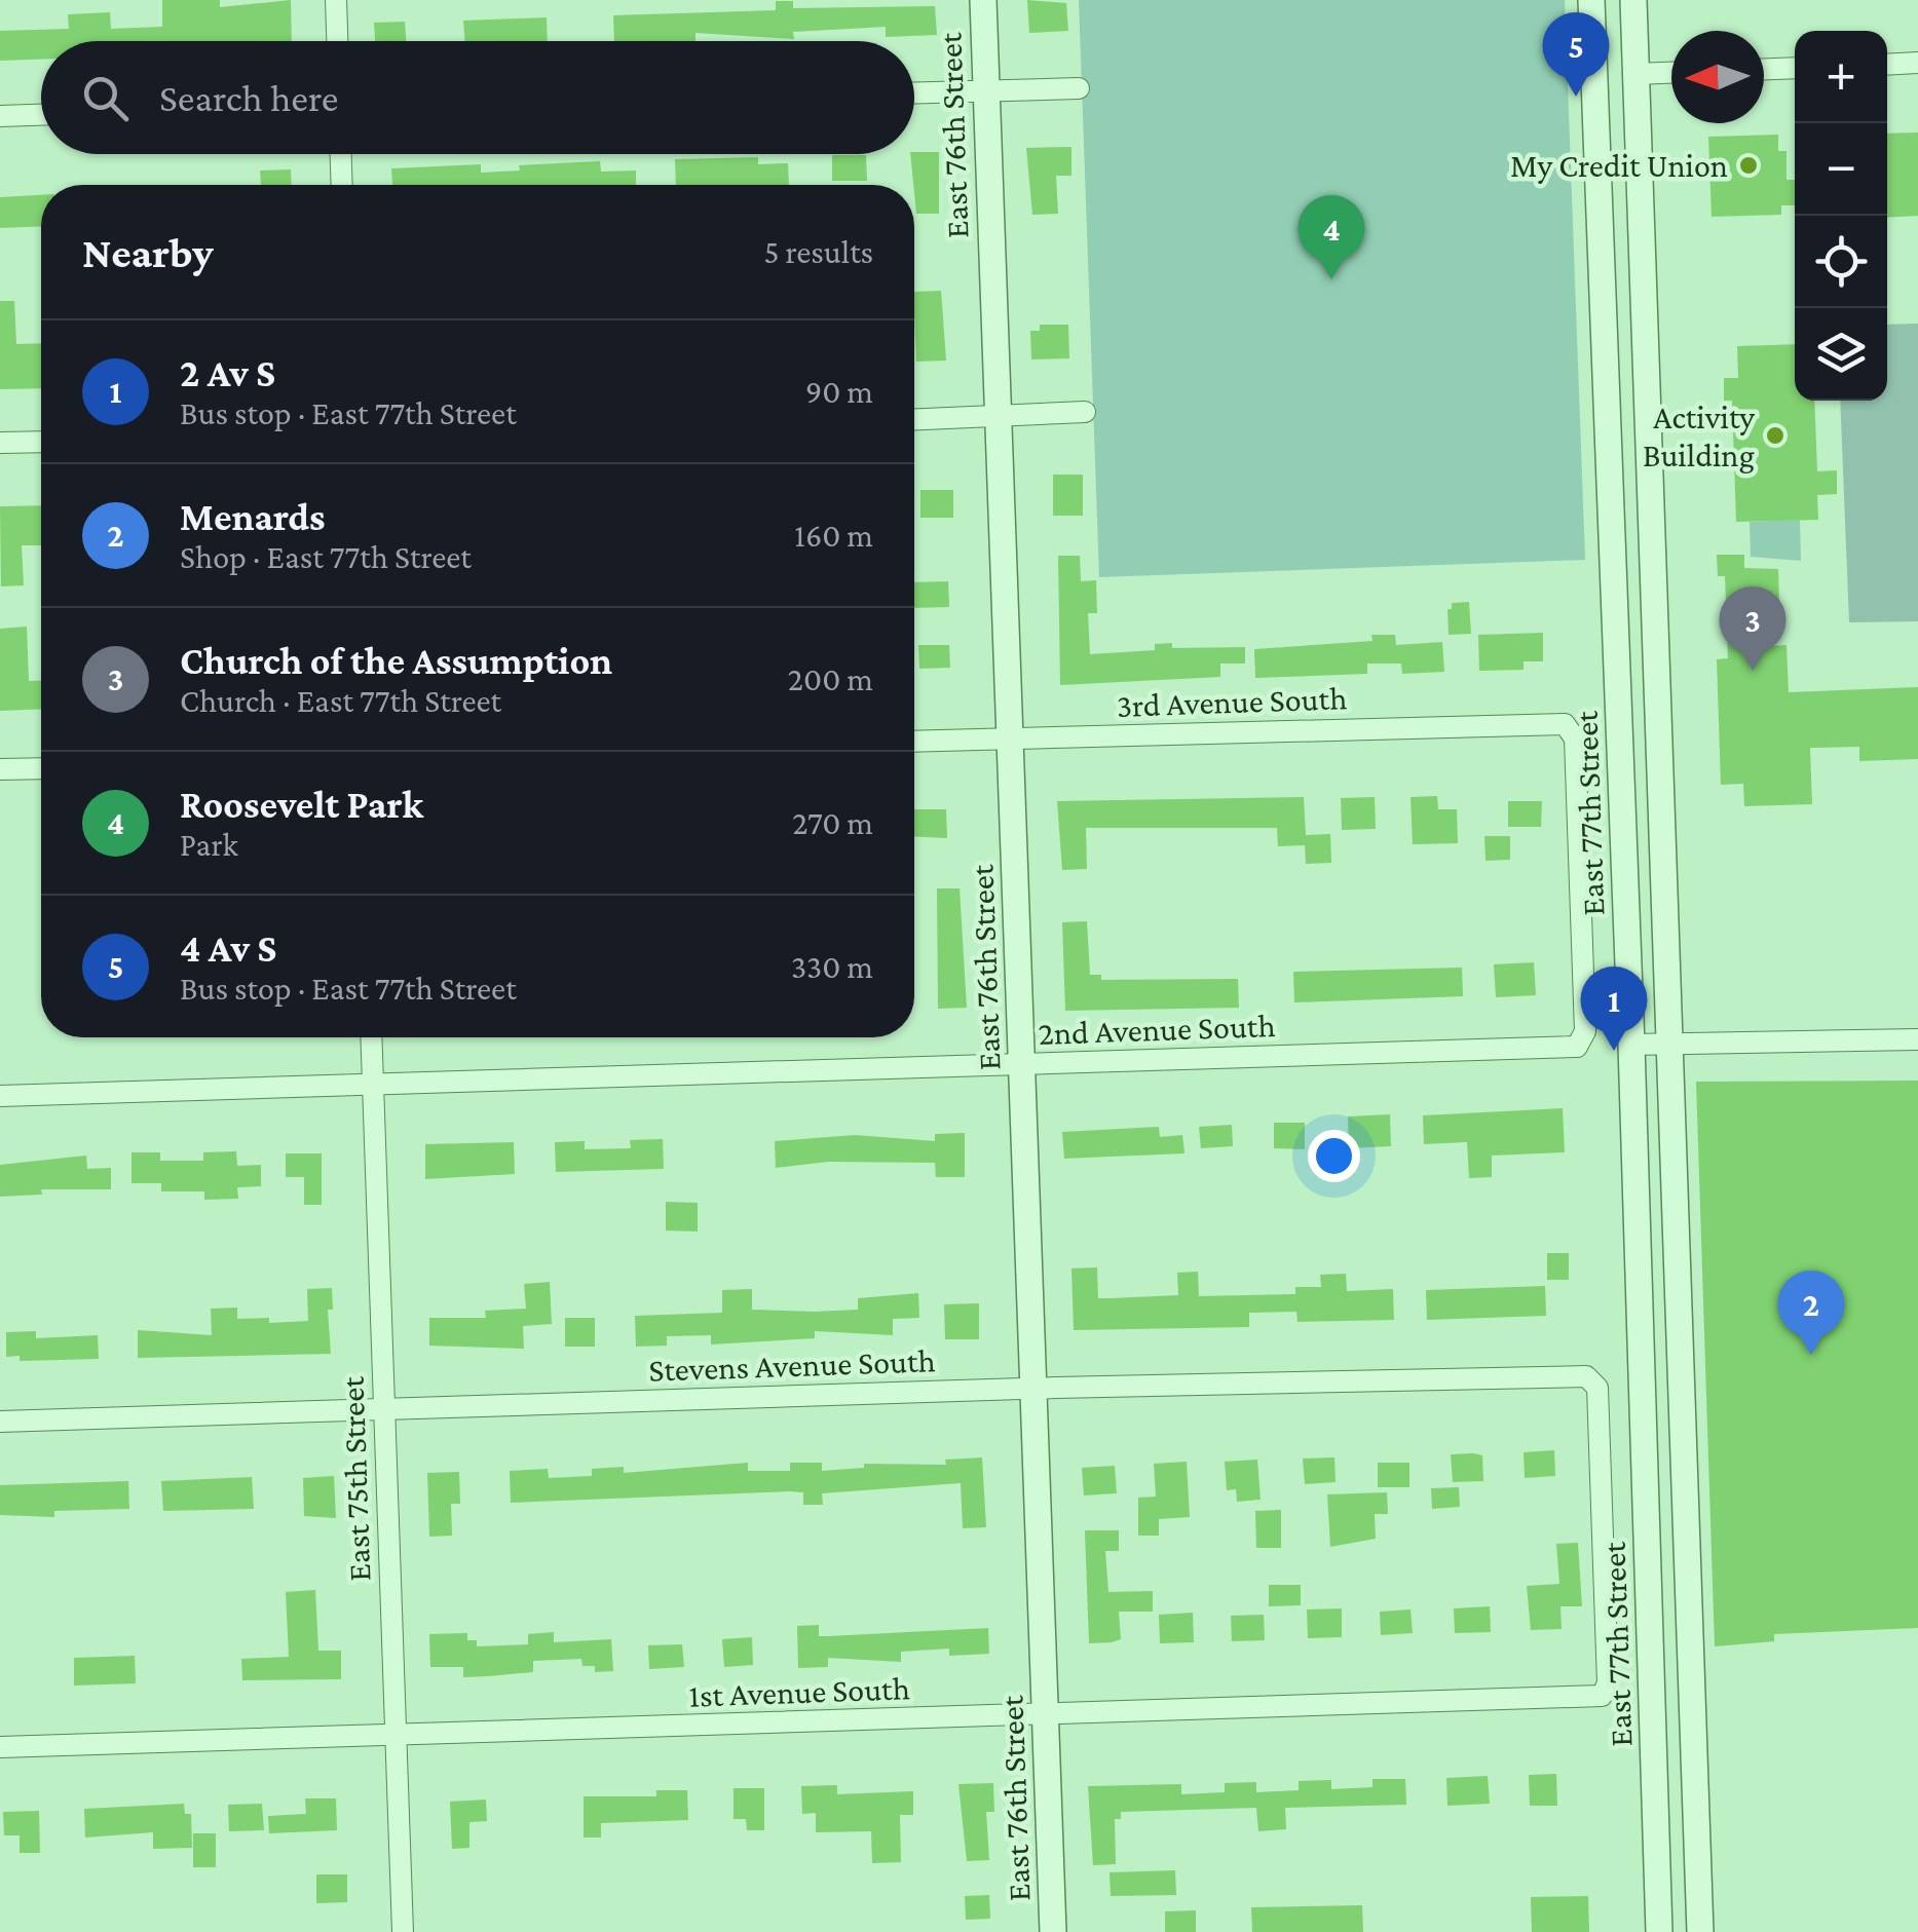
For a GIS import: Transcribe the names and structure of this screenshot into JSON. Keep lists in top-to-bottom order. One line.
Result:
{"streets":{"street":["East 76th Street","3rd Avenue South","East 77th Street","2nd Avenue South","Stevens Avenue South","East 75th Street","1st Avenue South"]},"crossings":[["East 76th Street","3rd Avenue South"],["East 76th Street","2nd Avenue South"],["East 76th Street","Stevens Avenue South"],["East 76th Street","1st Avenue South"],["3rd Avenue South","2nd Avenue South"],["2nd Avenue South","East 75th Street"],["Stevens Avenue South","East 75th Street"],["Stevens Avenue South","1st Avenue South"],["East 75th Street","1st Avenue South"]],"places":["My Credit Union","Activity Building"],"north":"left","page":{"pins":["5","4","3","1","2"],"map_buttons":["+","−"],"search":"Search here","heading":["Nearby","5 results"],"list":[{"mark":"1","name":"2 Av S","note":"Bus stop · East 77th Street","value":"90 m"},{"mark":"2","name":"Menards","note":"Shop · East 77th Street","value":"160 m"},{"mark":"3","name":"Church of the Assumption","note":"Church · East 77th Street","value":"200 m"},{"mark":"4","name":"Roosevelt Park","note":"Park","value":"270 m"},{"mark":"5","name":"4 Av S","note":"Bus stop · East 77th Street","value":"330 m"}]}}
